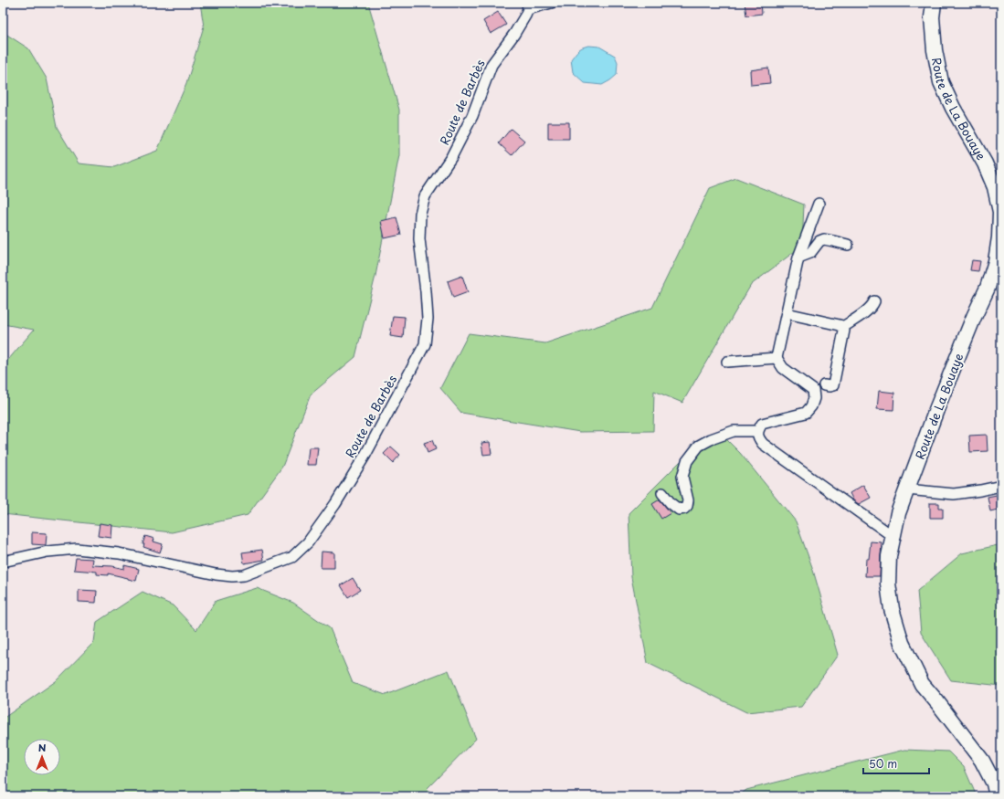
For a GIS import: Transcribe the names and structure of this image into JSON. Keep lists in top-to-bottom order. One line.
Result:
{"streets":{"main road":["Route de La Bouaye"],"street":["Route de Barbès"]},"scale_bar":"50 m","north":"top"}
